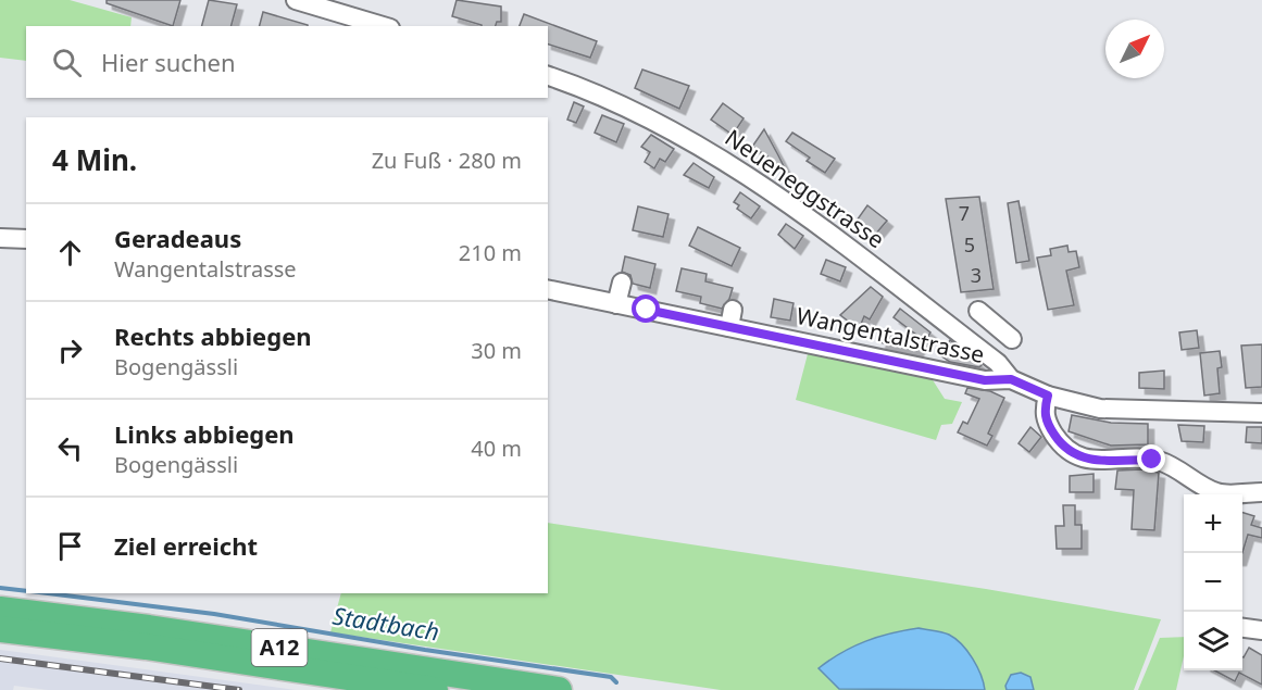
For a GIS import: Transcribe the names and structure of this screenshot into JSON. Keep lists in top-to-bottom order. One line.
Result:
{"streets":{"highway":["A12"],"street":["Neueneggstrasse","Wangentalstrasse"]},"crossings":[["Neueneggstrasse","Wangentalstrasse"]],"water":["Stadtbach"],"house_numbers":["7","5","3"],"north":"top right","page":{"search":"Hier suchen","heading":["4 Min.","Zu Fuß · 280 m"],"list":[["Geradeaus","Wangentalstrasse","210 m"],["Rechts abbiegen","Bogengässli","30 m"],["Links abbiegen","Bogengässli","40 m"],"Ziel erreicht"],"map_buttons":["+","−"]}}
